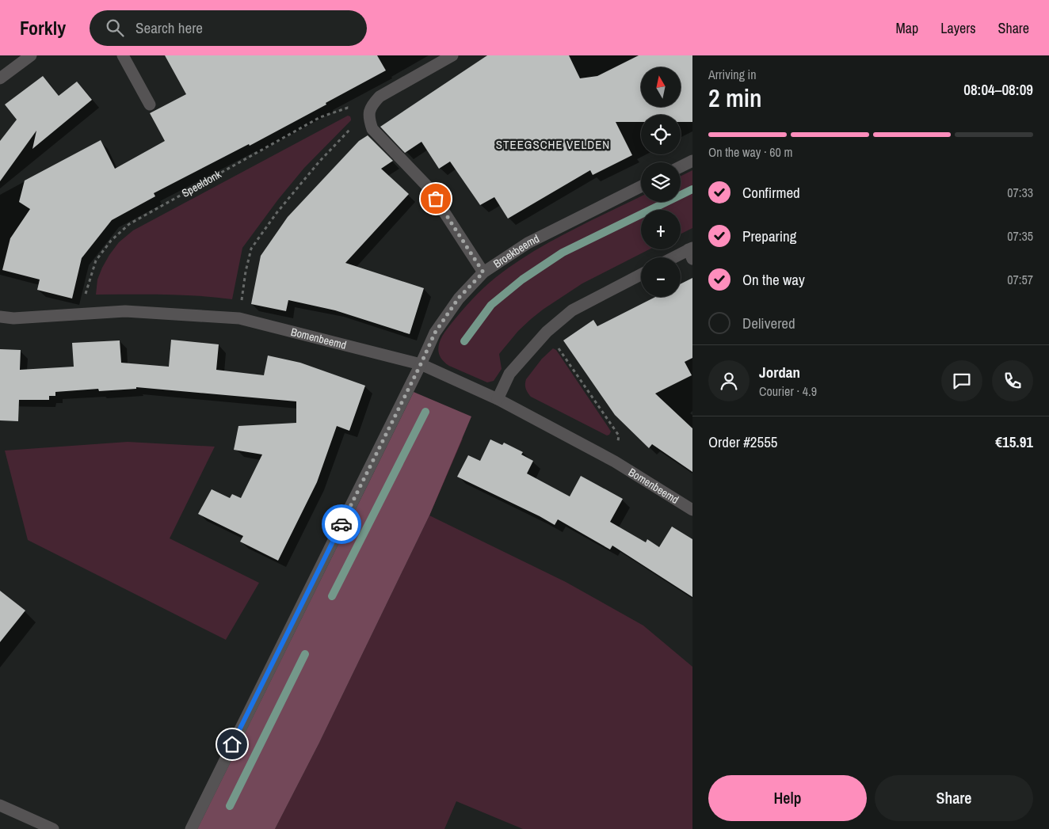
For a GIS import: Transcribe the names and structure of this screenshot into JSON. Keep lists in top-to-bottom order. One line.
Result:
{"streets":{"street":["Broekbeemd","Bomenbeemd"],"path":["Speeldonk"]},"crossings":[["Speeldonk","Bomenbeemd"],["Broekbeemd","Bomenbeemd"]],"districts":["STEEGSCHE VELDEN"],"north":"top","page":{"header":"Forkly","search":"Search here","nav":["Map","Layers","Share"],"heading":["2 min","Arriving in","08:04–08:09"],"panel":["Jordan","Courier · 4.9","Order #2555","€15.91"],"map_buttons":["+","−"],"bar":"On the way · 60 m","list":[["Confirmed","07:33"],["Preparing","07:35"],["On the way","07:57"],"Delivered"],"buttons":["Help","Share"]}}
